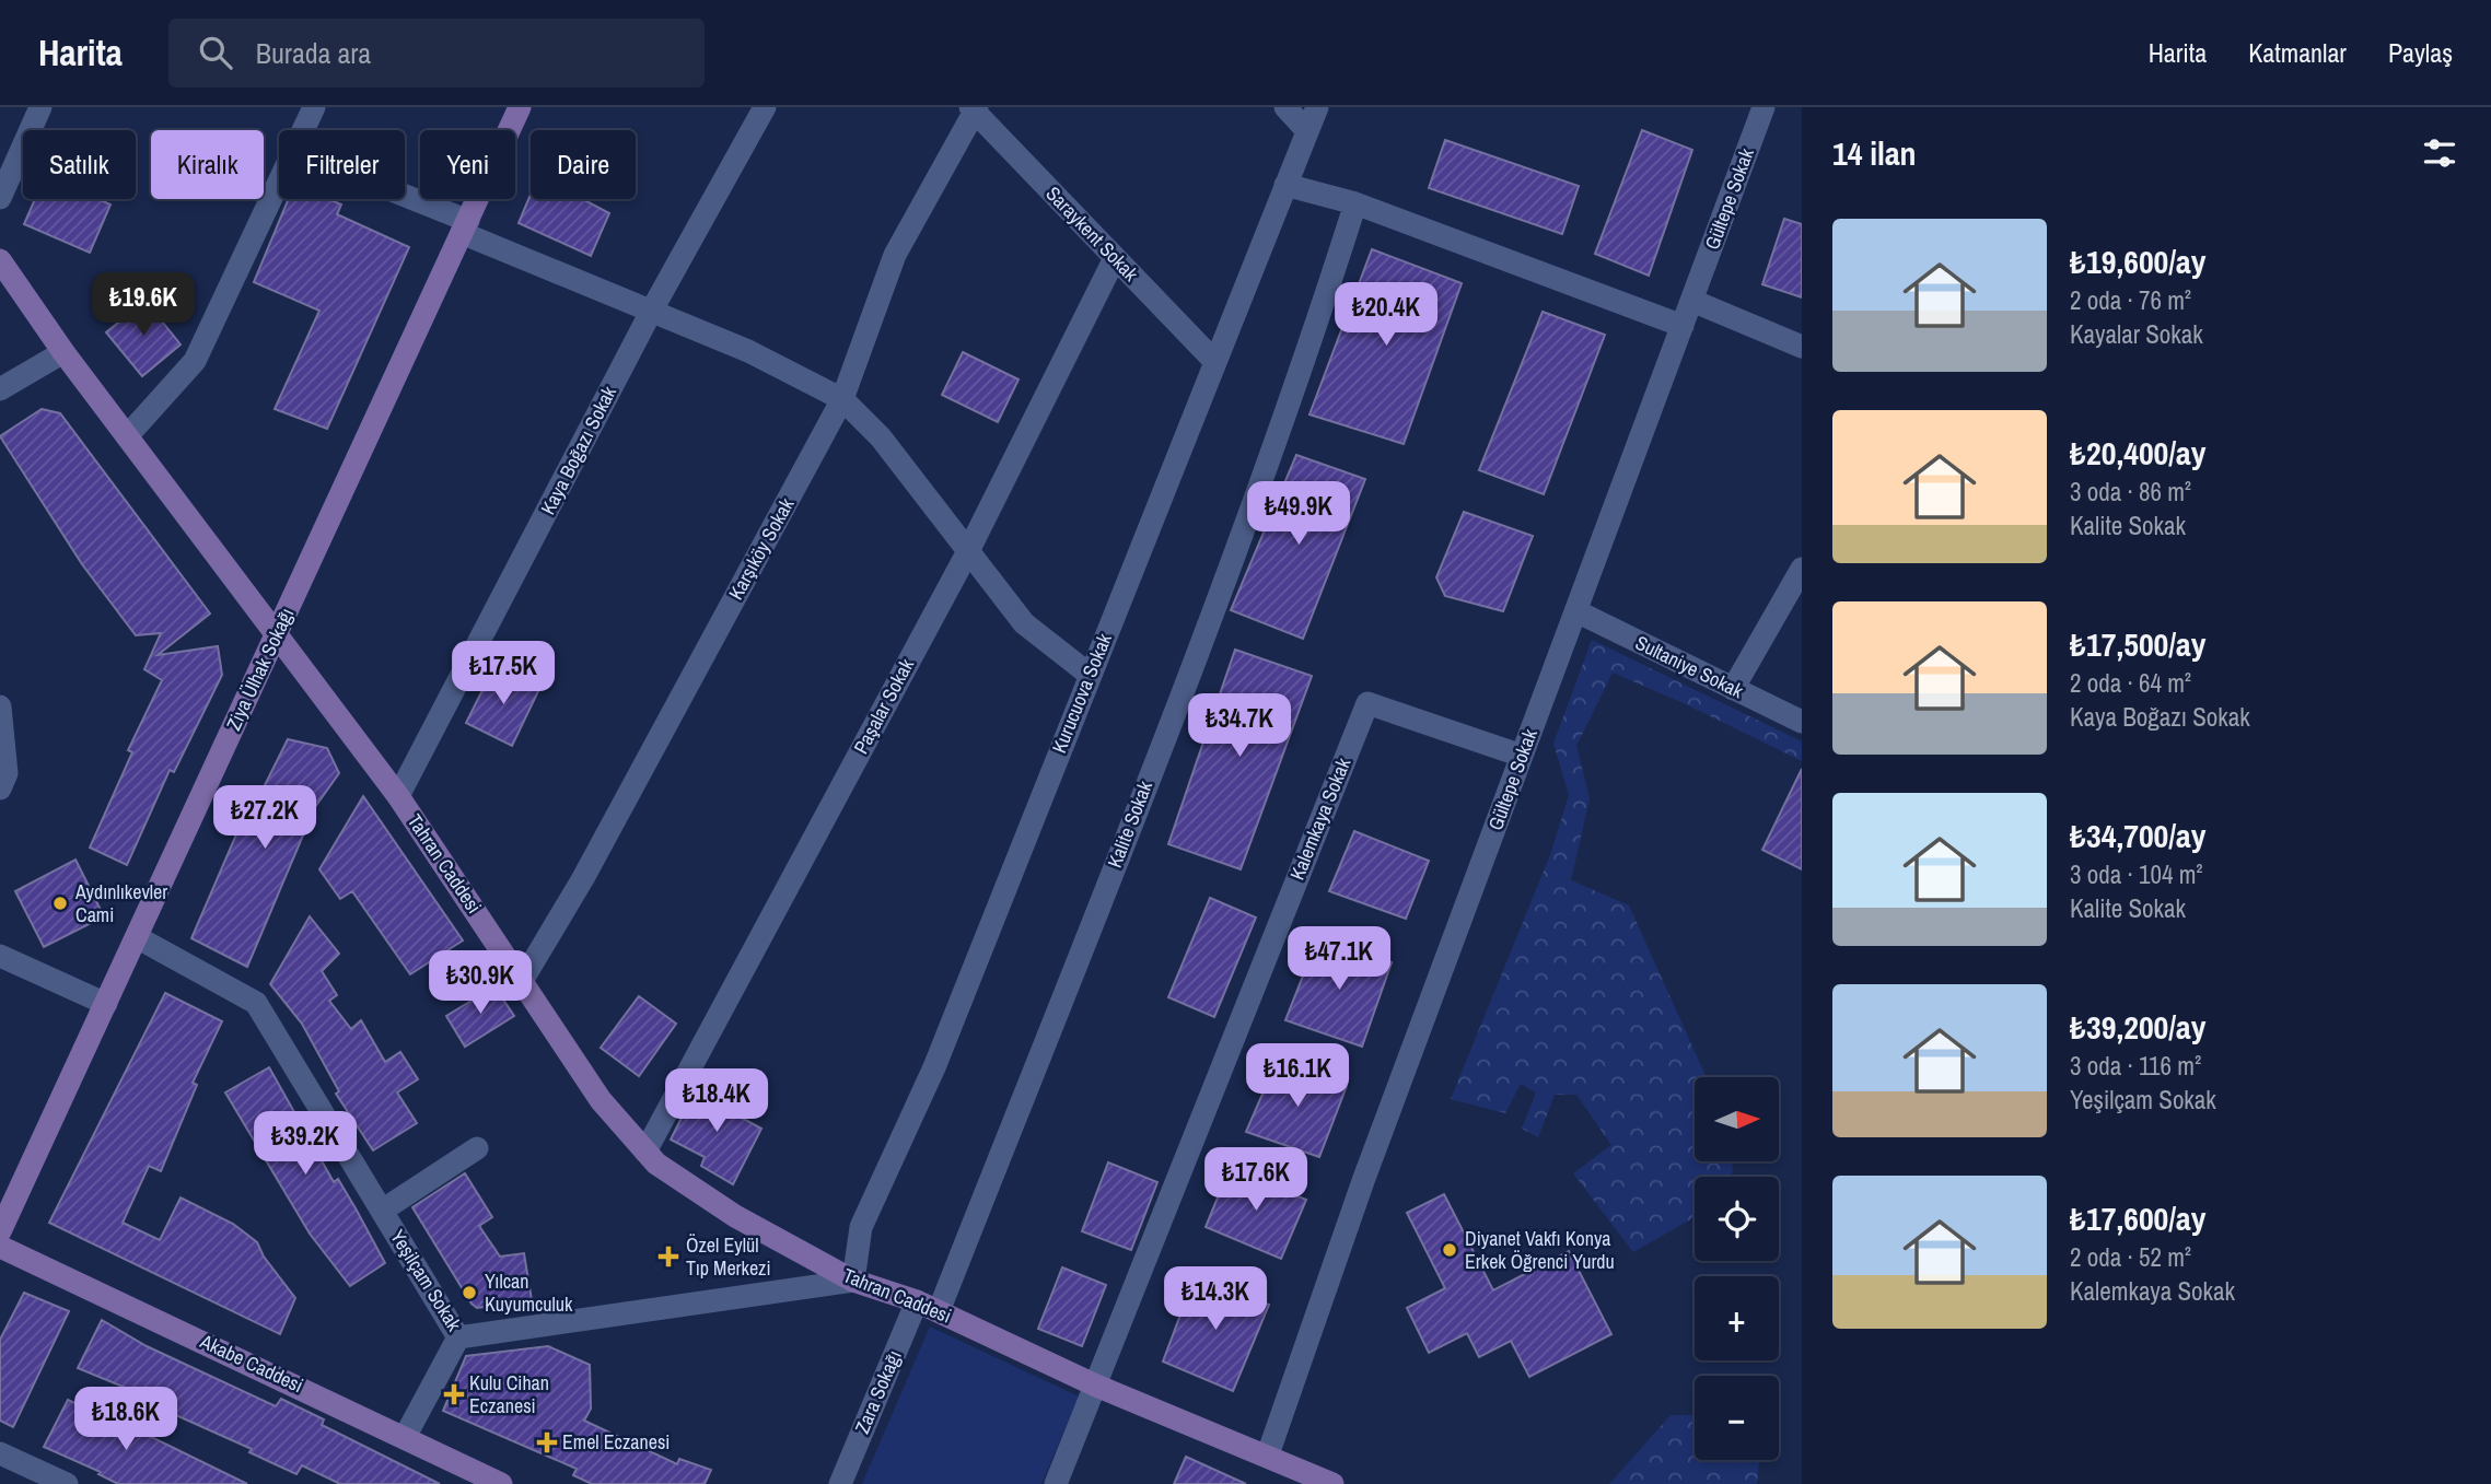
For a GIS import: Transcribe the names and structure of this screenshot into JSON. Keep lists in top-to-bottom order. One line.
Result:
{"streets":{"street":["Gültepe Sokak","Saraykent Sokak","Kaya Boğazı Sokak","Karşıköy Sokak","Sultaniye Sokak","Ziya Ülhak Sokağı","Kurucuova Sokak","Paşalar Sokak","Kalemkaya Sokak","Kalite Sokak","Tahran Caddesi","Yeşilçam Sokak","Akabe Caddesi","Zara Sokağı"]},"crossings":[["Gültepe Sokak","Sultaniye Sokak"],["Gültepe Sokak","Kalemkaya Sokak"],["Gültepe Sokak","Tahran Caddesi"],["Saraykent Sokak","Karşıköy Sokak"],["Saraykent Sokak","Kurucuova Sokak"],["Saraykent Sokak","Paşalar Sokak"],["Kaya Boğazı Sokak","Tahran Caddesi"],["Karşıköy Sokak","Tahran Caddesi"],["Ziya Ülhak Sokağı","Tahran Caddesi"],["Ziya Ülhak Sokağı","Yeşilçam Sokak"],["Kurucuova Sokak","Tahran Caddesi"],["Kurucuova Sokak","Yeşilçam Sokak"],["Paşalar Sokak","Tahran Caddesi"],["Kalemkaya Sokak","Tahran Caddesi"],["Kalite Sokak","Tahran Caddesi"],["Tahran Caddesi","Yeşilçam Sokak"],["Tahran Caddesi","Zara Sokağı"]],"places":{"other":["Aydınlıkevler Cami","Diyanet Vakfı Konya Erkek Öğrenci Yurdu","Yılcan Kuyumculuk"],"health":["Özel Eylül Tıp Merkezi","Kulu Cihan Eczanesi","Emel Eczanesi"]},"north":"right","page":{"header":"Harita","search":"Burada ara","nav":["Harita","Katmanlar","Paylaş"],"heading":"14 ilan","chip":["Satılık","Kiralık","Filtreler","Yeni","Daire"],"list":[{"name":"₺19,600/ay","note":"2 oda · 76 m² · Kayalar Sokak"},{"name":"₺20,400/ay","note":"3 oda · 86 m² · Kalite Sokak"},{"name":"₺17,500/ay","note":"2 oda · 64 m² · Kaya Boğazı Sokak"},{"name":"₺34,700/ay","note":"3 oda · 104 m² · Kalite Sokak"},{"name":"₺39,200/ay","note":"3 oda · 116 m² · Yeşilçam Sokak"},{"name":"₺17,600/ay","note":"2 oda · 52 m² · Kalemkaya Sokak"}],"price":["₺19.6K","₺20.4K","₺49.9K","₺17.5K","₺34.7K","₺27.2K","₺47.1K","₺30.9K","₺16.1K","₺18.4K","₺39.2K","₺17.6K","₺14.3K","₺18.6K"],"map_buttons":["+","−"]}}
